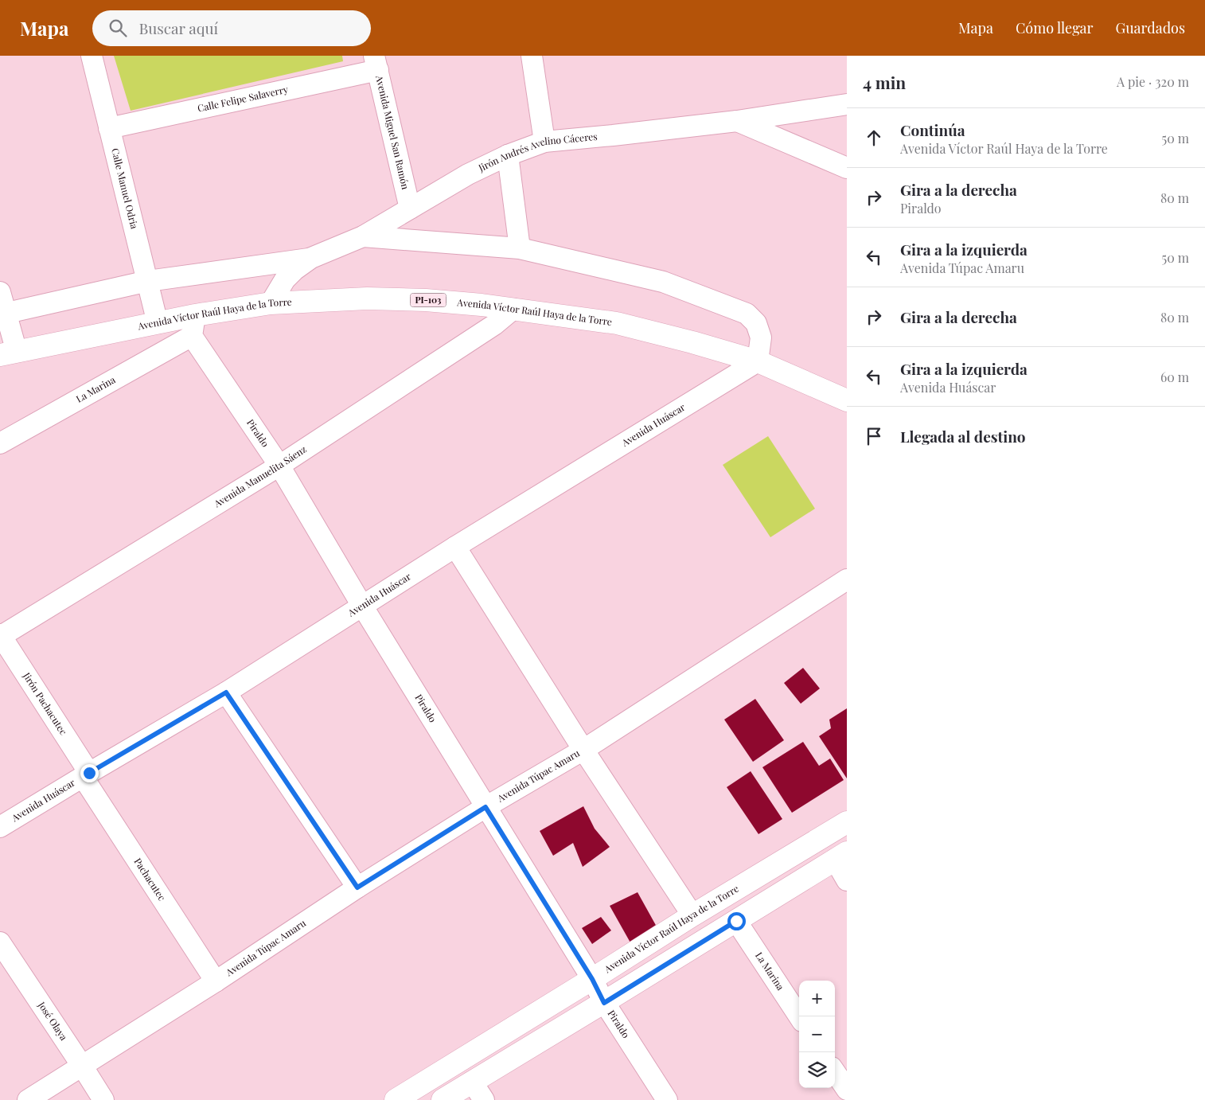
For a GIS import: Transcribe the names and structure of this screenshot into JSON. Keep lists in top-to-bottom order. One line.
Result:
{"streets":{"main road":["PI-103","Avenida Víctor Raúl Haya de la Torre"],"street":["Calle Felipe Salaverry","Avenida Miguel San Ramón","Jirón Andrés Avelino Cáceres","Calle Manuel Odria","La Marina","Avenida Huáscar","Piraldo","Avenida Manuelita Sáenz","Jirón Pachacutec","Avenida Túpac Amaru","Pachacutec","José Olaya"]},"crossings":[["Calle Felipe Salaverry","Avenida Miguel San Ramón"],["Calle Felipe Salaverry","Calle Manuel Odria"],["Avenida Miguel San Ramón","Jirón Andrés Avelino Cáceres"],["Jirón Andrés Avelino Cáceres","Avenida Víctor Raúl Haya de la Torre"],["Calle Manuel Odria","Avenida Víctor Raúl Haya de la Torre"],["Avenida Víctor Raúl Haya de la Torre","La Marina"],["Avenida Víctor Raúl Haya de la Torre","Avenida Huáscar"],["Avenida Víctor Raúl Haya de la Torre","Piraldo"],["Avenida Víctor Raúl Haya de la Torre","Avenida Manuelita Sáenz"],["La Marina","Piraldo"],["Avenida Huáscar","Piraldo"],["Avenida Huáscar","Jirón Pachacutec"],["Avenida Huáscar","Pachacutec"],["Piraldo","Avenida Manuelita Sáenz"],["Piraldo","Avenida Túpac Amaru"],["Avenida Manuelita Sáenz","Jirón Pachacutec"],["Jirón Pachacutec","Pachacutec"],["Avenida Túpac Amaru","Pachacutec"],["Avenida Túpac Amaru","José Olaya"]],"page":{"header":"Mapa","search":"Buscar aquí","nav":["Mapa","Cómo llegar","Guardados"],"heading":["4 min","A pie · 320 m"],"list":[["Continúa","Avenida Víctor Raúl Haya de la Torre","50 m"],["Gira a la derecha","Piraldo","80 m"],["Gira a la izquierda","Avenida Túpac Amaru","50 m"],["Gira a la derecha","80 m"],["Gira a la izquierda","Avenida Huáscar","60 m"],"Llegada al destino"],"map_buttons":["+","−"]}}
